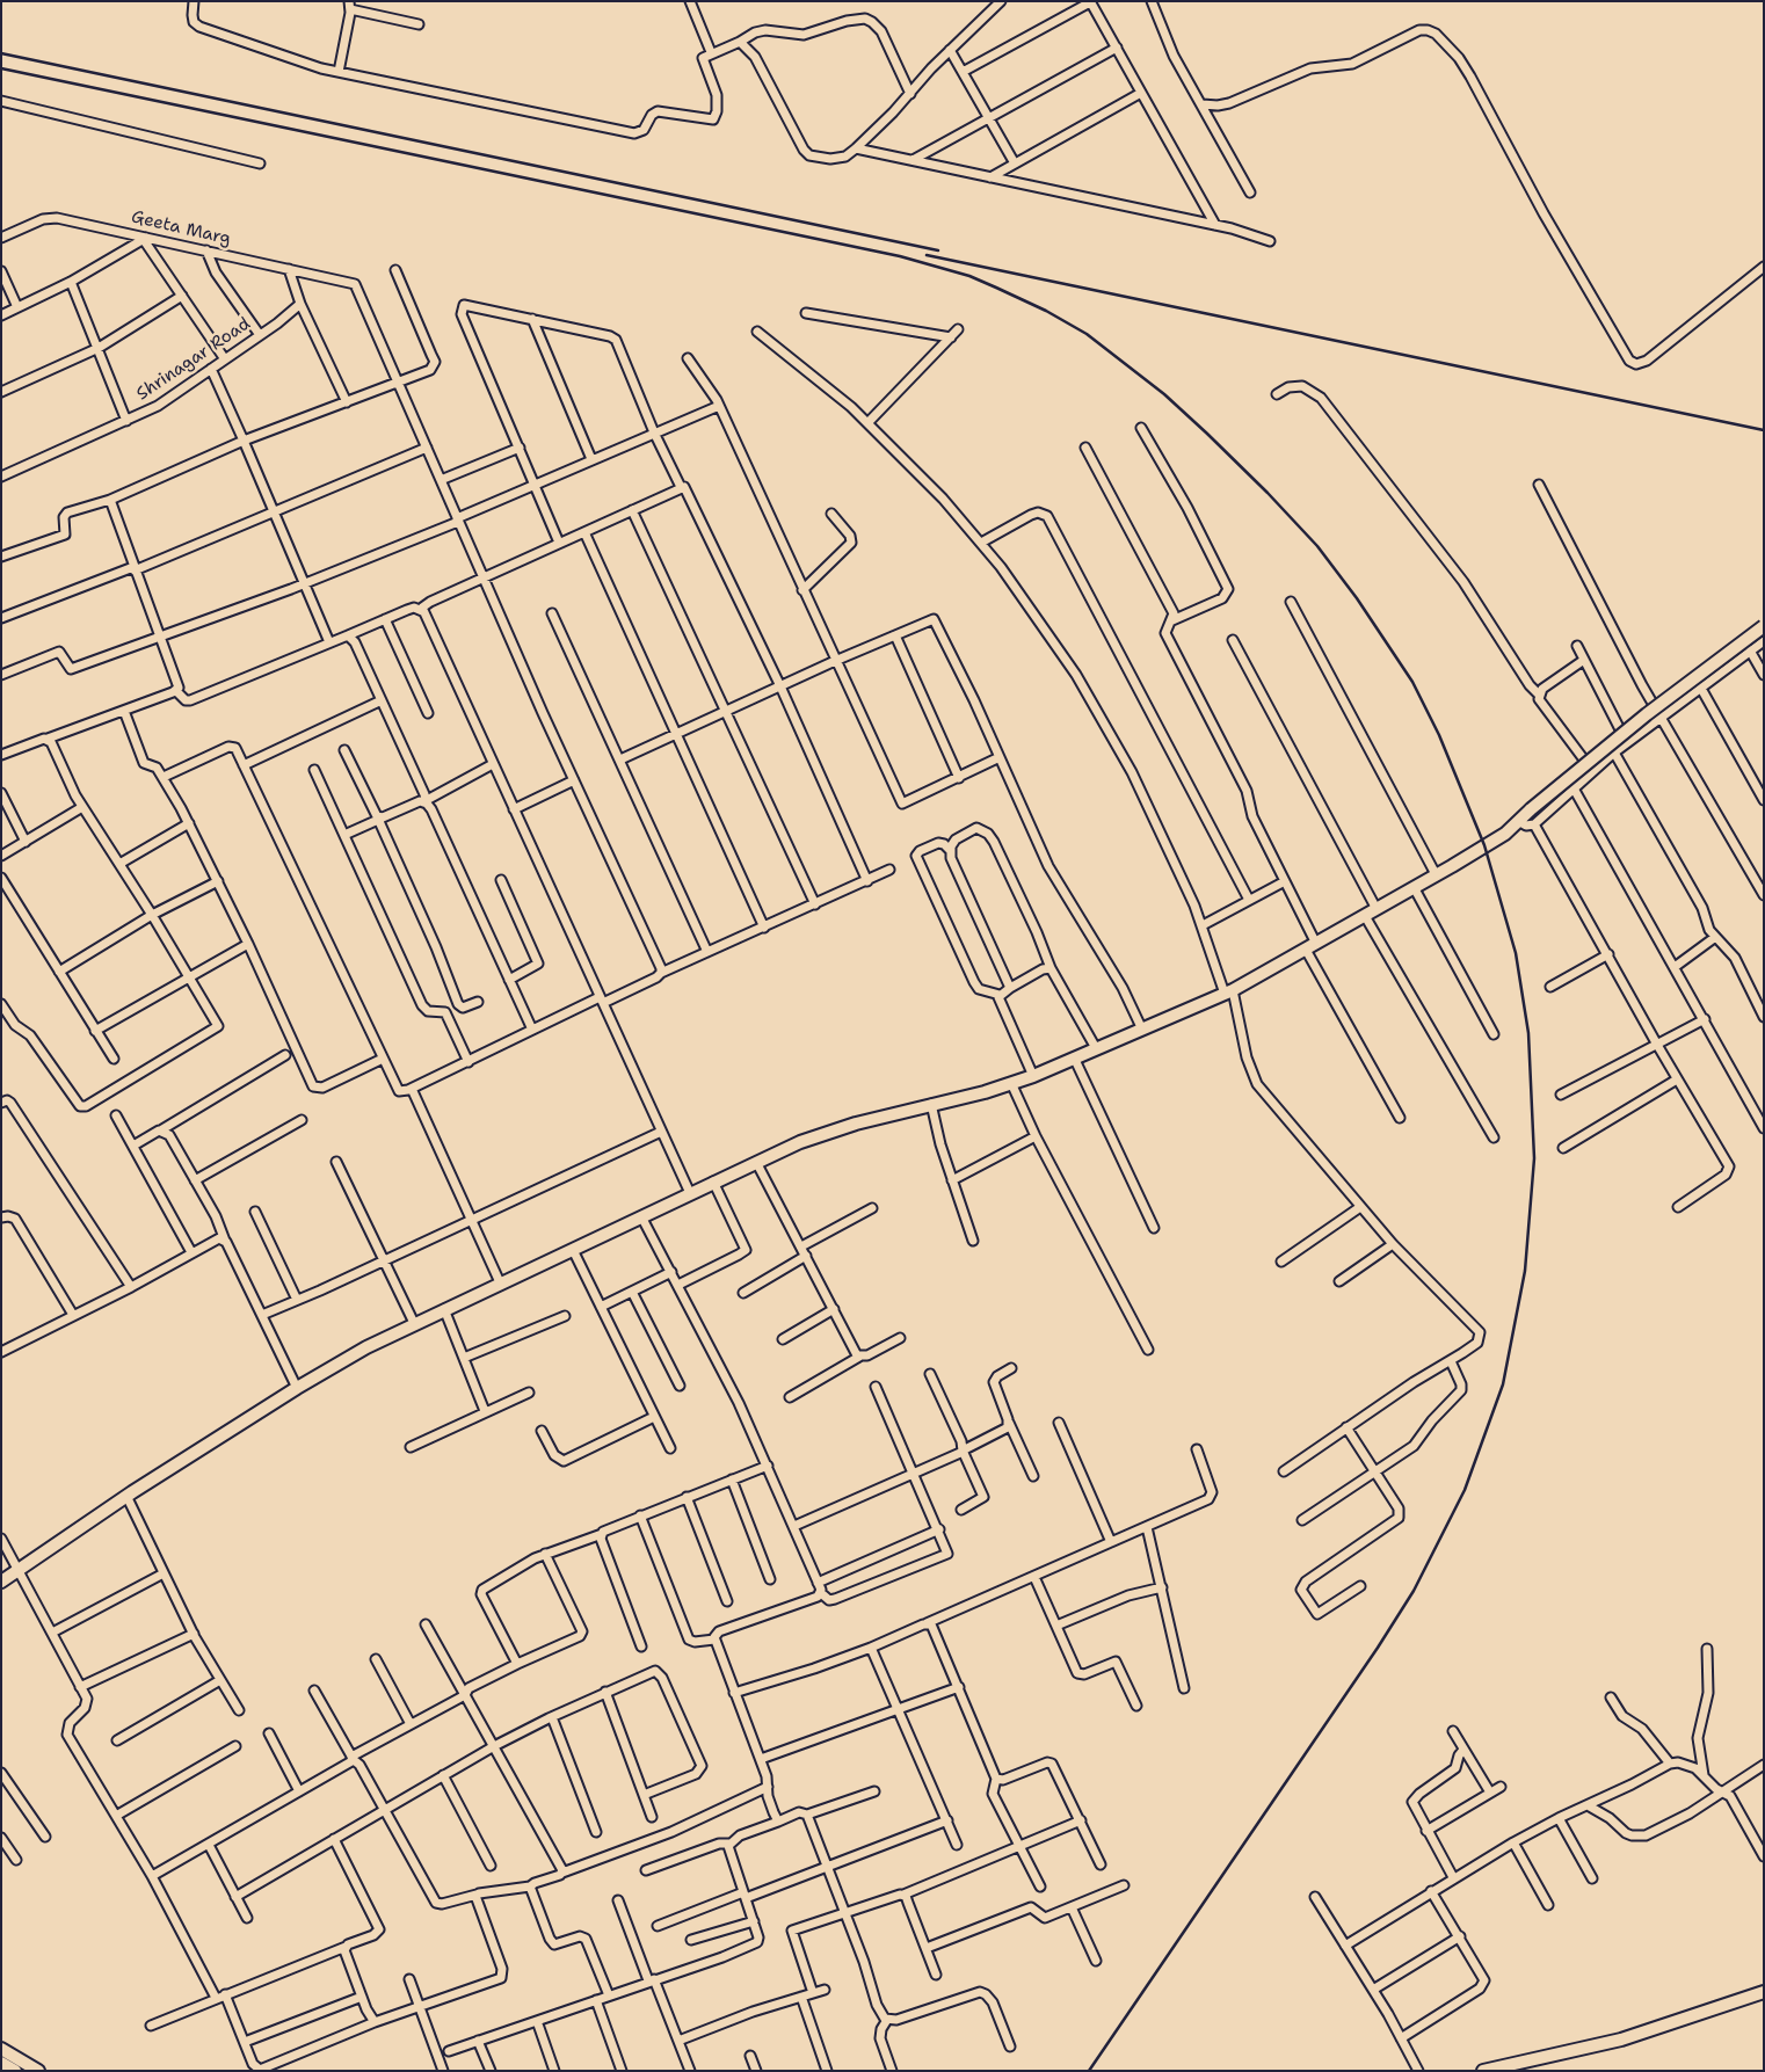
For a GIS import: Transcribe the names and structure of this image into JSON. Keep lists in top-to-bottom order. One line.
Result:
{"streets":{"street":["Geeta Marg","Shrinagar Road"]}}
